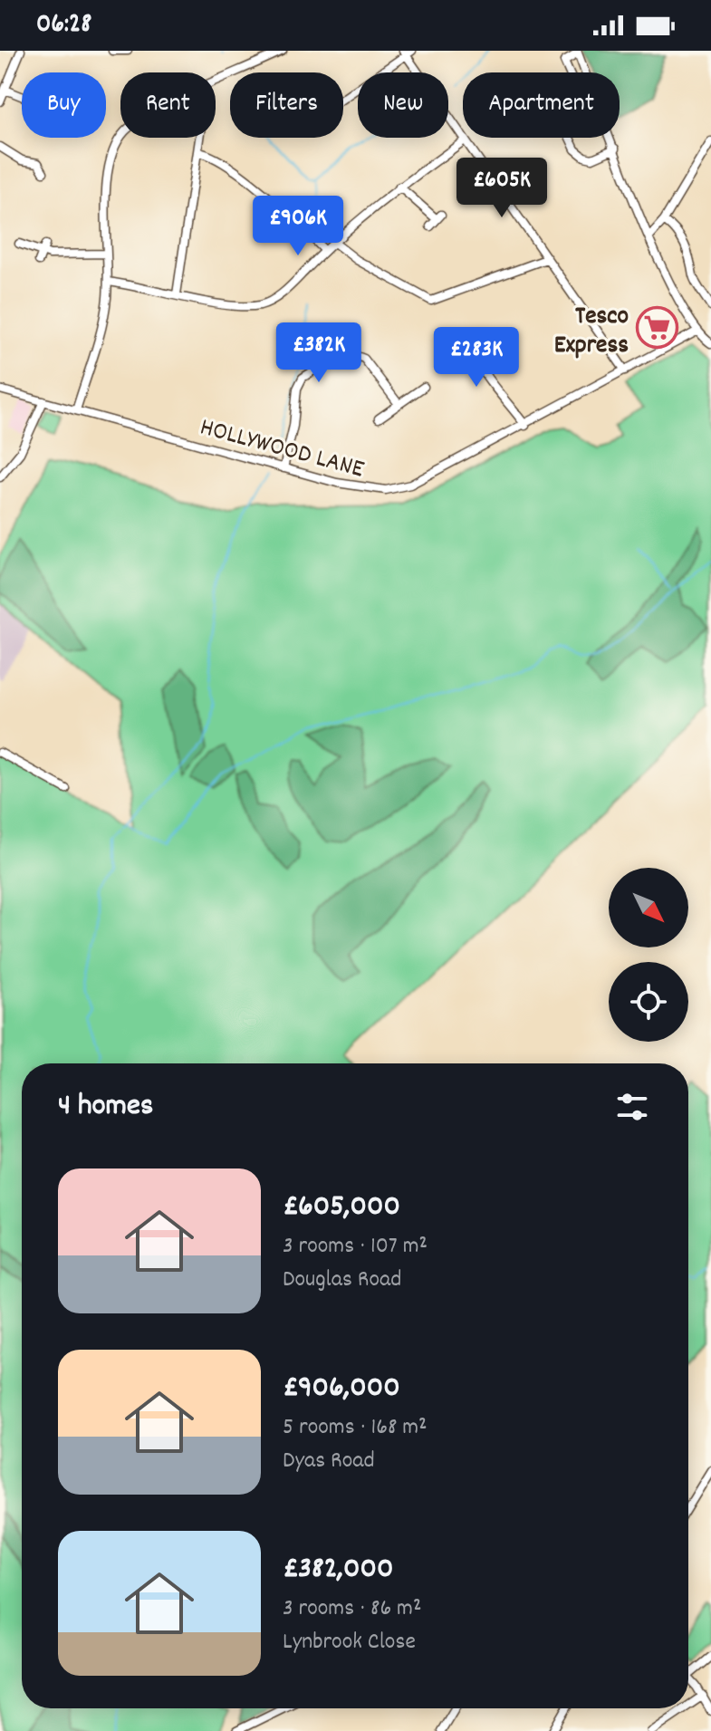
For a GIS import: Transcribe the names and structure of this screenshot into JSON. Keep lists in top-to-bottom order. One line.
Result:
{"streets":{"street":["HOLLYWOOD LANE"]},"places":{"supermarket":["Tesco Express"]},"north":"bottom right","page":{"status":"06:28","chip":["Buy","Rent","Filters","New","Apartment"],"price":["£605K","£906K","£382K","£283K"],"heading":"4 homes","list":[{"name":"£605,000","note":"3 rooms · 107 m² · Douglas Road"},{"name":"£906,000","note":"5 rooms · 168 m² · Dyas Road"},{"name":"£382,000","note":"3 rooms · 86 m² · Lynbrook Close"}]}}
